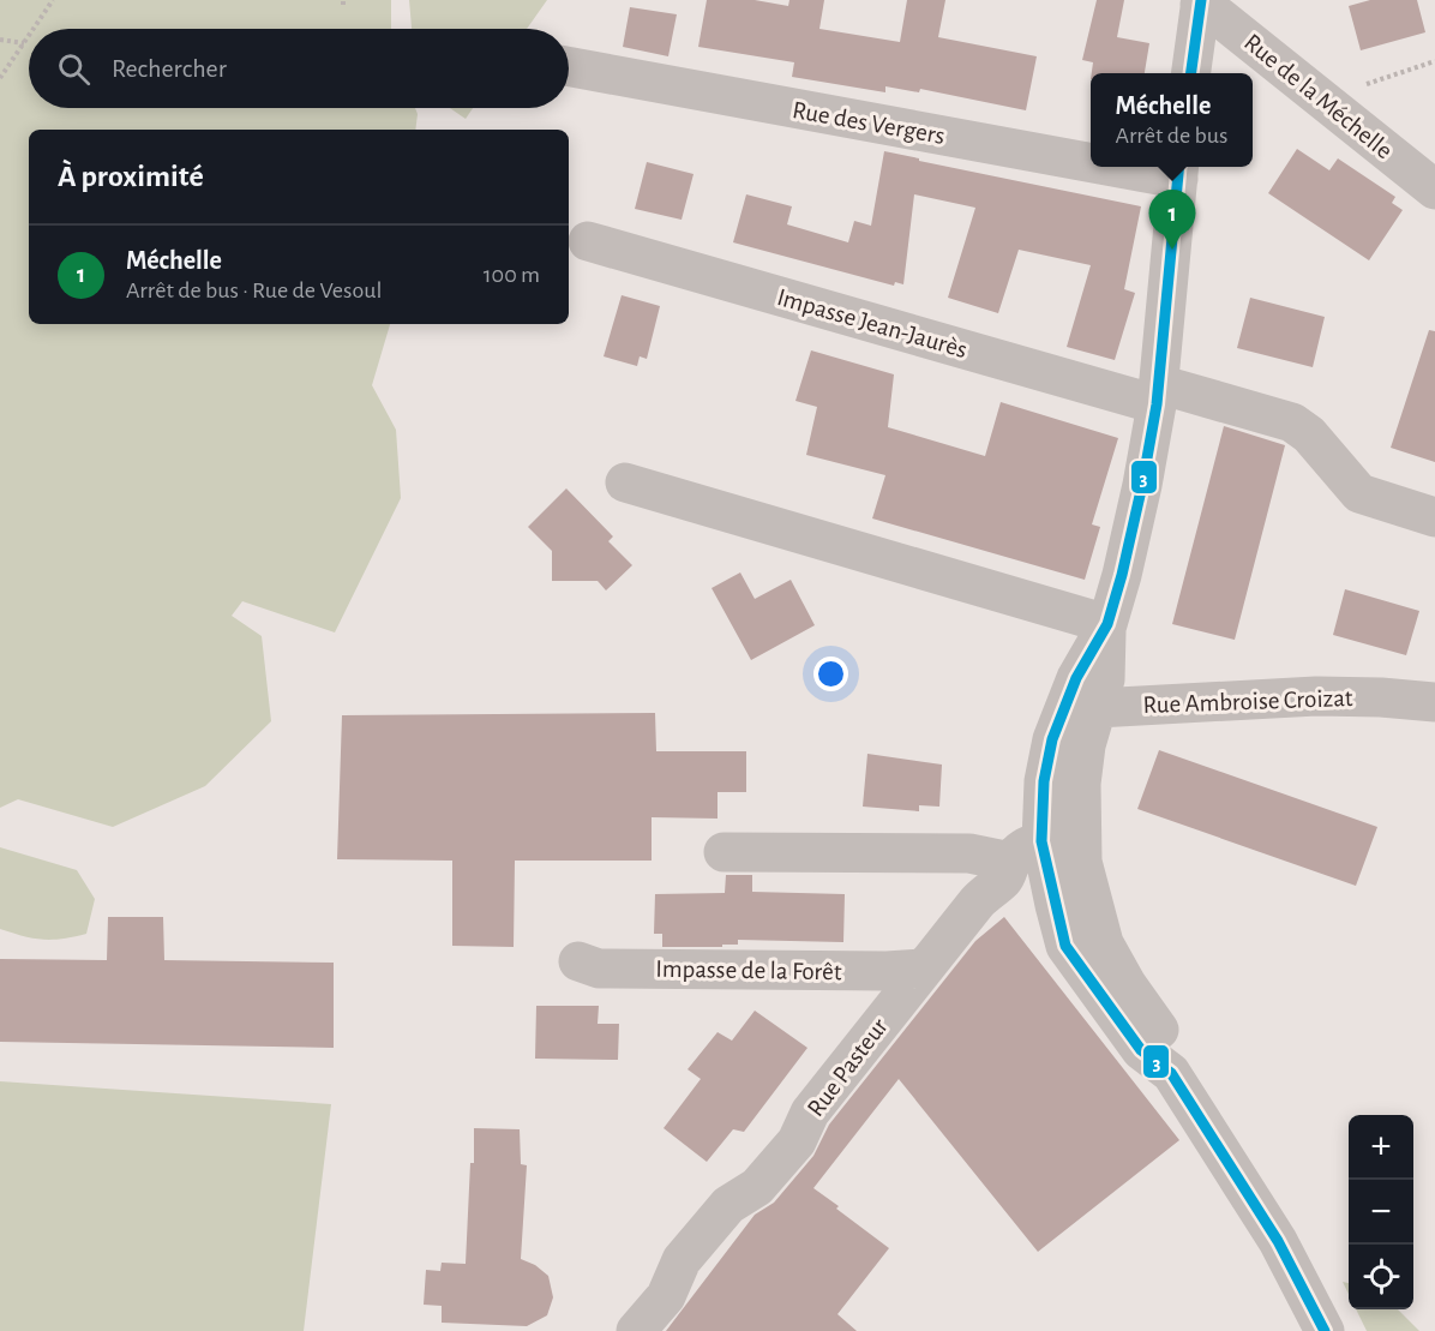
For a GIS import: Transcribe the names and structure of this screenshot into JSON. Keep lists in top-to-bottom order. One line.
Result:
{"streets":{"street":["Rue de la Méchelle","Rue des Vergers","Impasse Jean-Jaurès","Rue Ambroise Croizat","Impasse de la Forêt","Rue Pasteur"]},"crossings":[["Impasse de la Forêt","Rue Pasteur"]],"lines":["transit line 3"],"page":{"search":"Rechercher","popup":["Méchelle","Arrêt de bus"],"heading":"À proximité","pins":"1","list":[{"mark":"1","name":"Méchelle","note":"Arrêt de bus · Rue de Vesoul","value":"100 m"}],"map_buttons":["+","−"]}}
